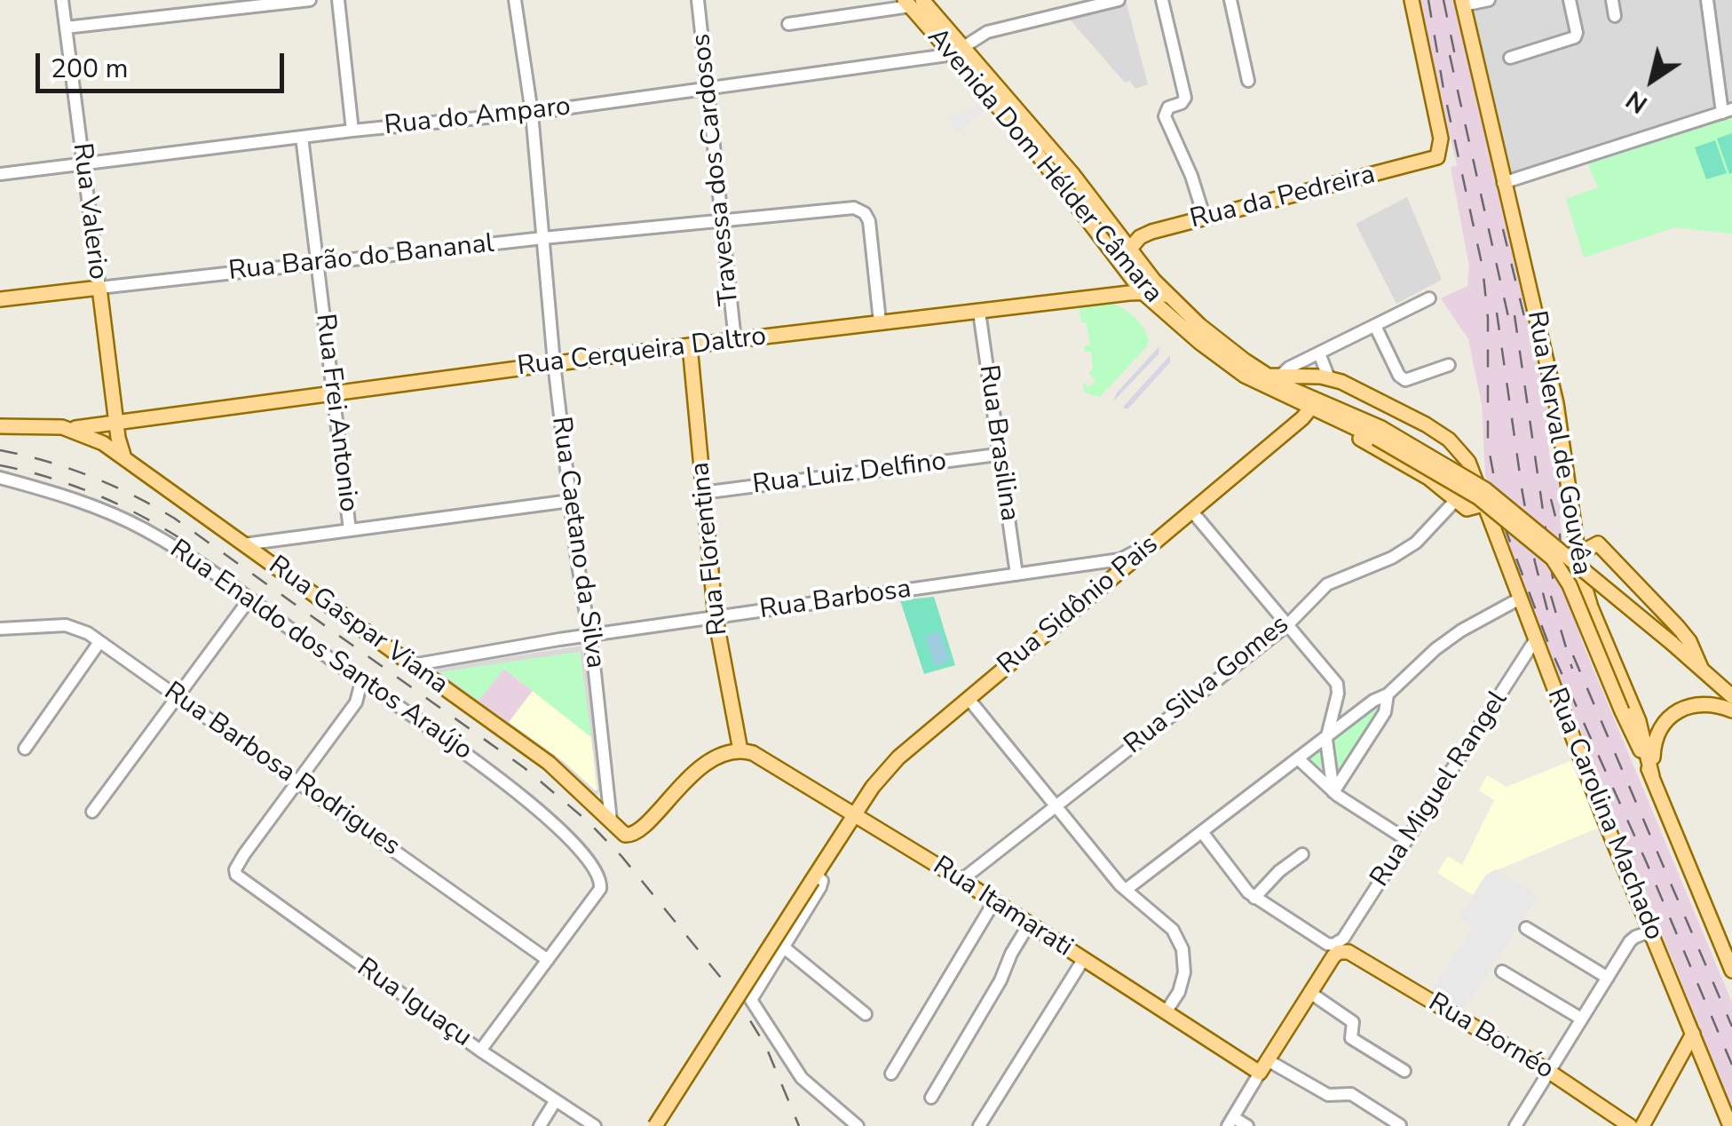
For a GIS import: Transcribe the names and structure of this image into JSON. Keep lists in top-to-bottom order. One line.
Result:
{"streets":{"main road":["Avenida Dom Hélder Câmara","Rua da Pedreira","Rua Valerio","Rua Barão do Bananal","Rua Cerqueira Daltro","Rua Nerval de Gouvêa","Rua Florentina","Rua Sidônio Pais","Rua Gaspar Viana","Rua Carolina Machado","Rua Itamarati","Rua Bornéo"],"street":["Rua do Amparo","Travessa dos Cardosos","Rua Frei Antonio","Rua Brasilina","Rua Luiz Delfino","Rua Caetano da Silva","Rua Barbosa","Rua Enaldo dos Santos Araújo","Rua Silva Gomes","Rua Barbosa Rodrigues","Rua Miguel Rangel","Rua Iguaçu"]},"crossings":[["Rua do Amparo","Avenida Dom Hélder Câmara"],["Rua do Amparo","Travessa dos Cardosos"],["Rua do Amparo","Rua Valerio"],["Rua do Amparo","Rua Frei Antonio"],["Rua do Amparo","Rua Caetano da Silva"],["Avenida Dom Hélder Câmara","Rua da Pedreira"],["Avenida Dom Hélder Câmara","Rua Cerqueira Daltro"],["Avenida Dom Hélder Câmara","Rua Sidônio Pais"],["Avenida Dom Hélder Câmara","Rua Silva Gomes"],["Travessa dos Cardosos","Rua Barão do Bananal"],["Travessa dos Cardosos","Rua Cerqueira Daltro"],["Rua Valerio","Rua Barão do Bananal"],["Rua Valerio","Rua Cerqueira Daltro"],["Rua Barão do Bananal","Rua Cerqueira Daltro"],["Rua Barão do Bananal","Rua Frei Antonio"],["Rua Barão do Bananal","Rua Caetano da Silva"],["Rua Cerqueira Daltro","Rua Frei Antonio"],["Rua Cerqueira Daltro","Rua Brasilina"],["Rua Cerqueira Daltro","Rua Caetano da Silva"],["Rua Cerqueira Daltro","Rua Florentina"],["Rua Cerqueira Daltro","Rua Gaspar Viana"],["Rua Brasilina","Rua Luiz Delfino"],["Rua Brasilina","Rua Barbosa"],["Rua Luiz Delfino","Rua Florentina"],["Rua Caetano da Silva","Rua Barbosa"],["Rua Caetano da Silva","Rua Gaspar Viana"],["Rua Florentina","Rua Barbosa"],["Rua Florentina","Rua Gaspar Viana"],["Rua Florentina","Rua Itamarati"],["Rua Barbosa","Rua Sidônio Pais"],["Rua Barbosa","Rua Gaspar Viana"],["Rua Sidônio Pais","Rua Itamarati"],["Rua Gaspar Viana","Rua Itamarati"],["Rua Enaldo dos Santos Araújo","Rua Barbosa Rodrigues"],["Rua Silva Gomes","Rua Itamarati"],["Rua Barbosa Rodrigues","Rua Iguaçu"],["Rua Miguel Rangel","Rua Carolina Machado"],["Rua Miguel Rangel","Rua Bornéo"]],"scale_bar":"200 m","north":"bottom left"}
